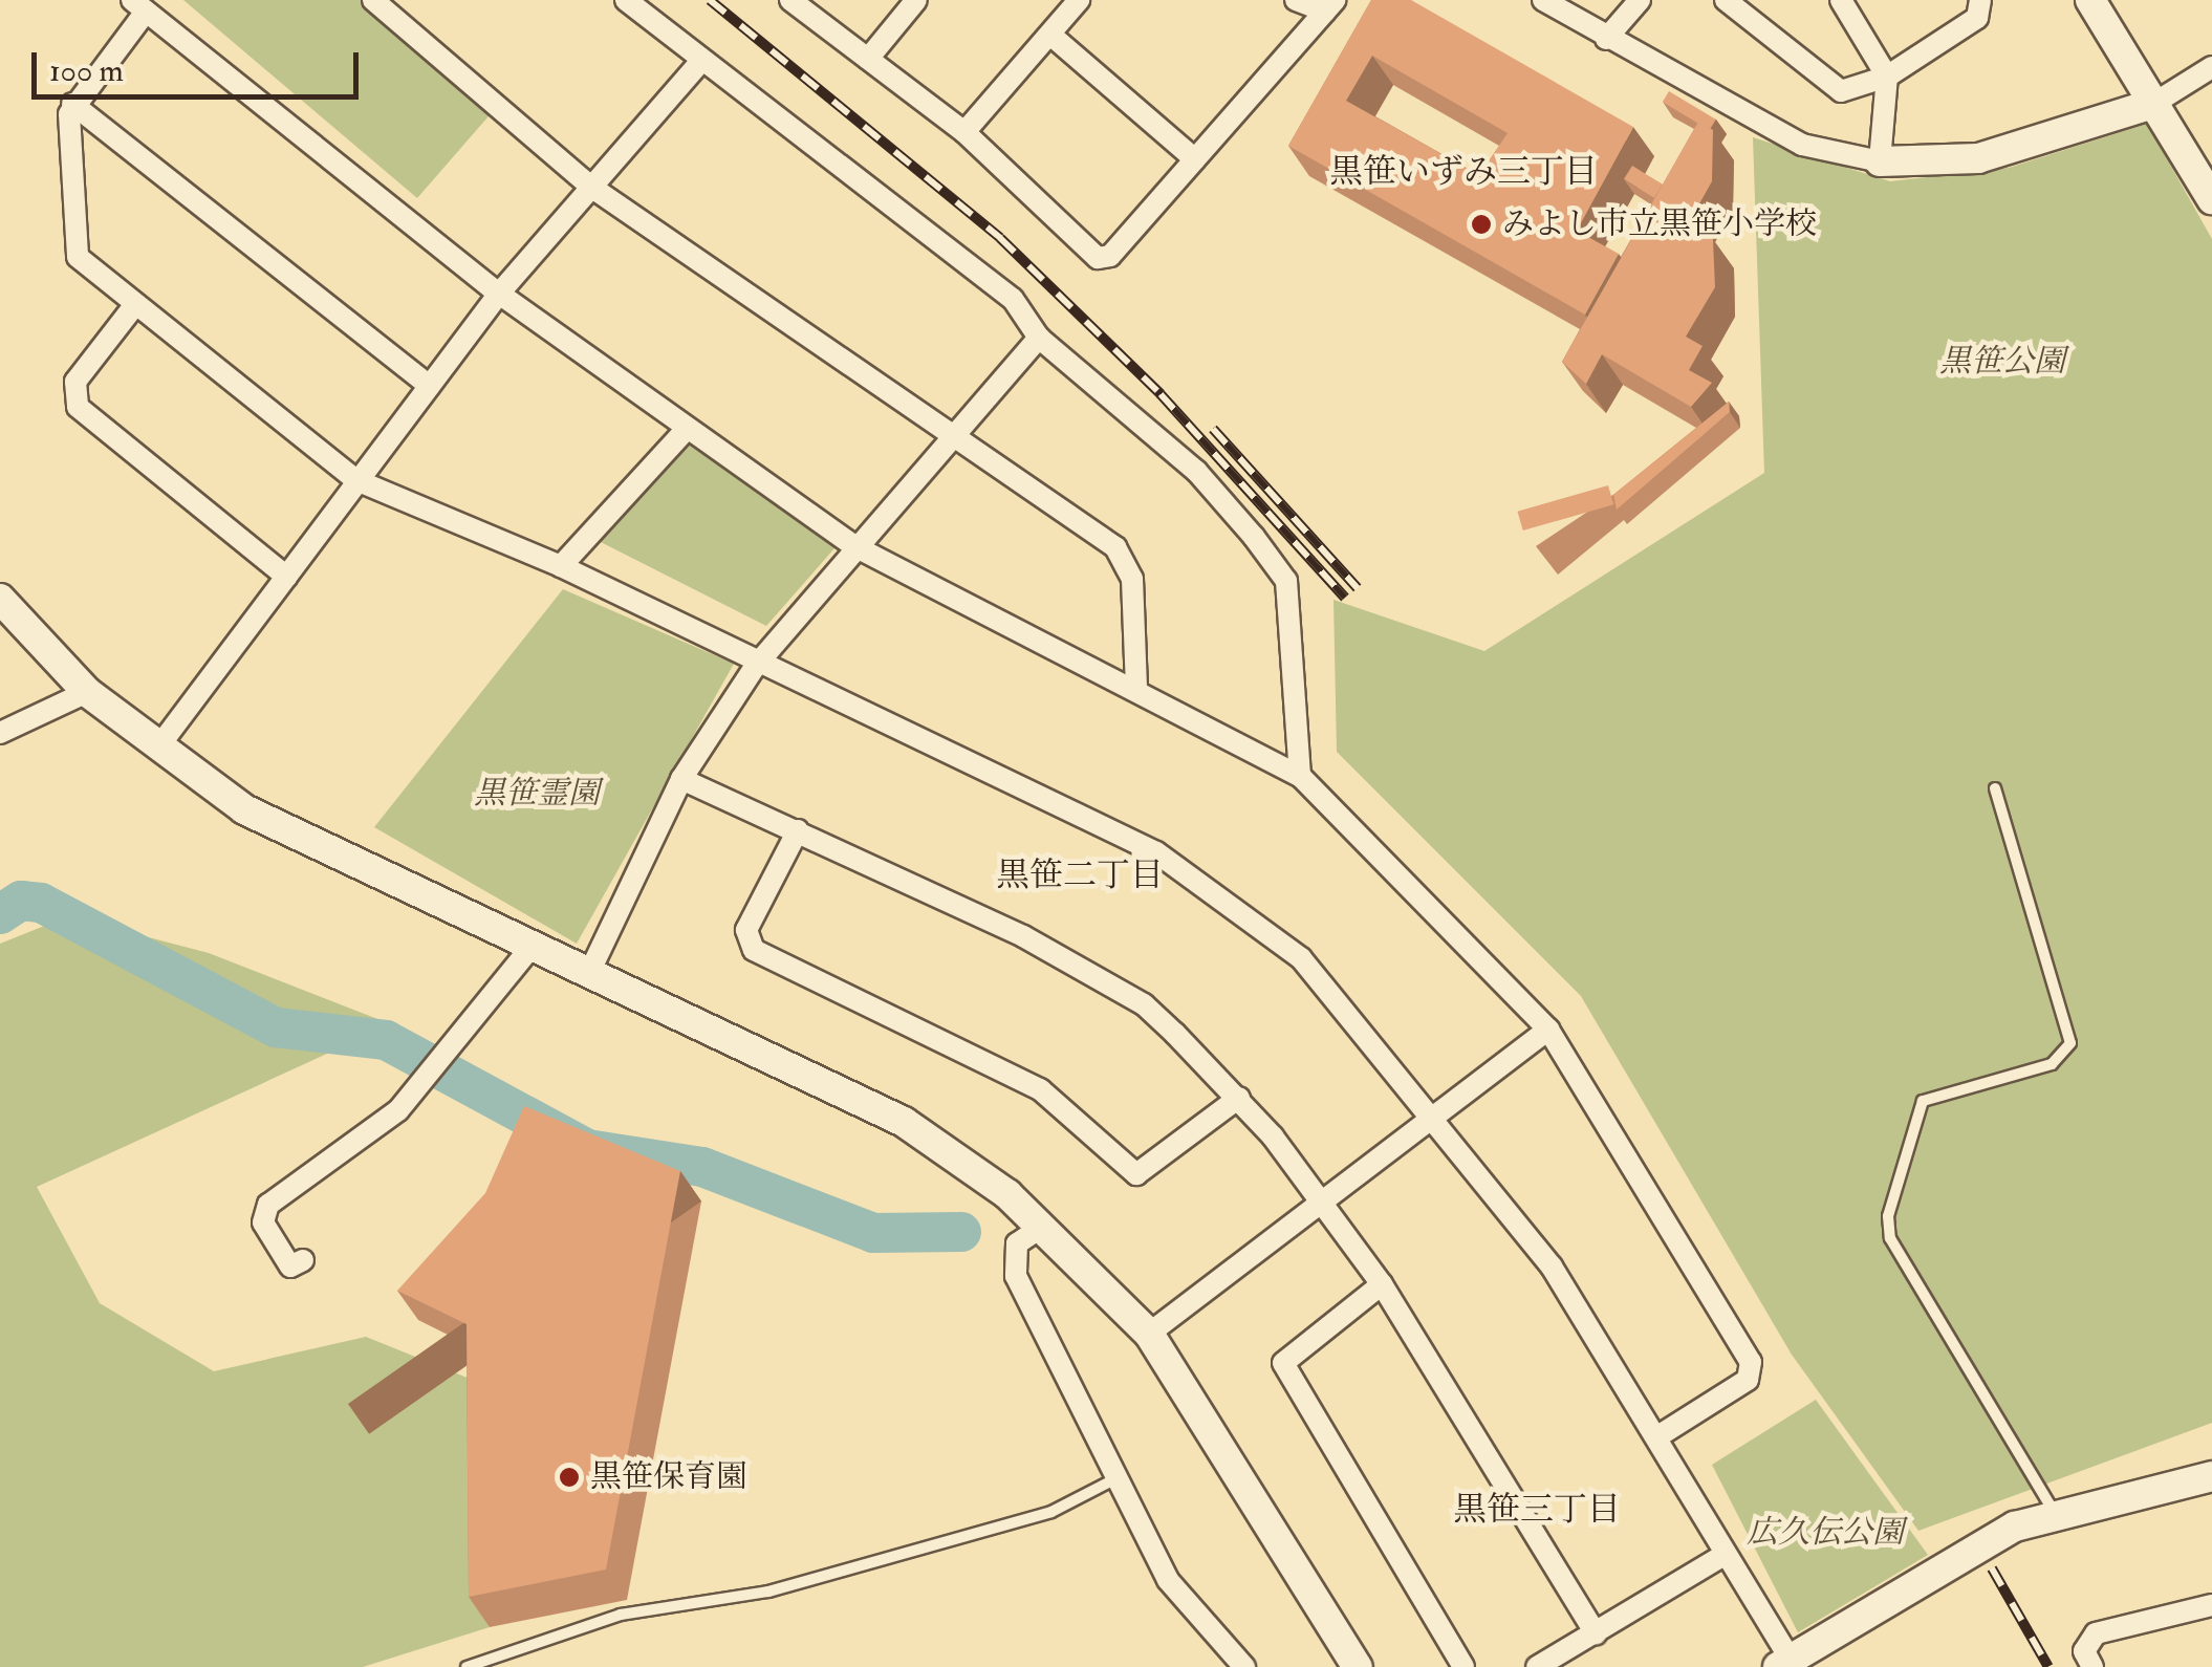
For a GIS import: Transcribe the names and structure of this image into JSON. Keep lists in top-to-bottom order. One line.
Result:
{"districts":["黒笹いずみ三丁目","黒笹二丁目","黒笹三丁目"],"parks":["黒笹公園","黒笹霊園","広久伝公園"],"places":["みよし市立黒笹小学校","黒笹保育園"],"scale_bar":"100 m"}
